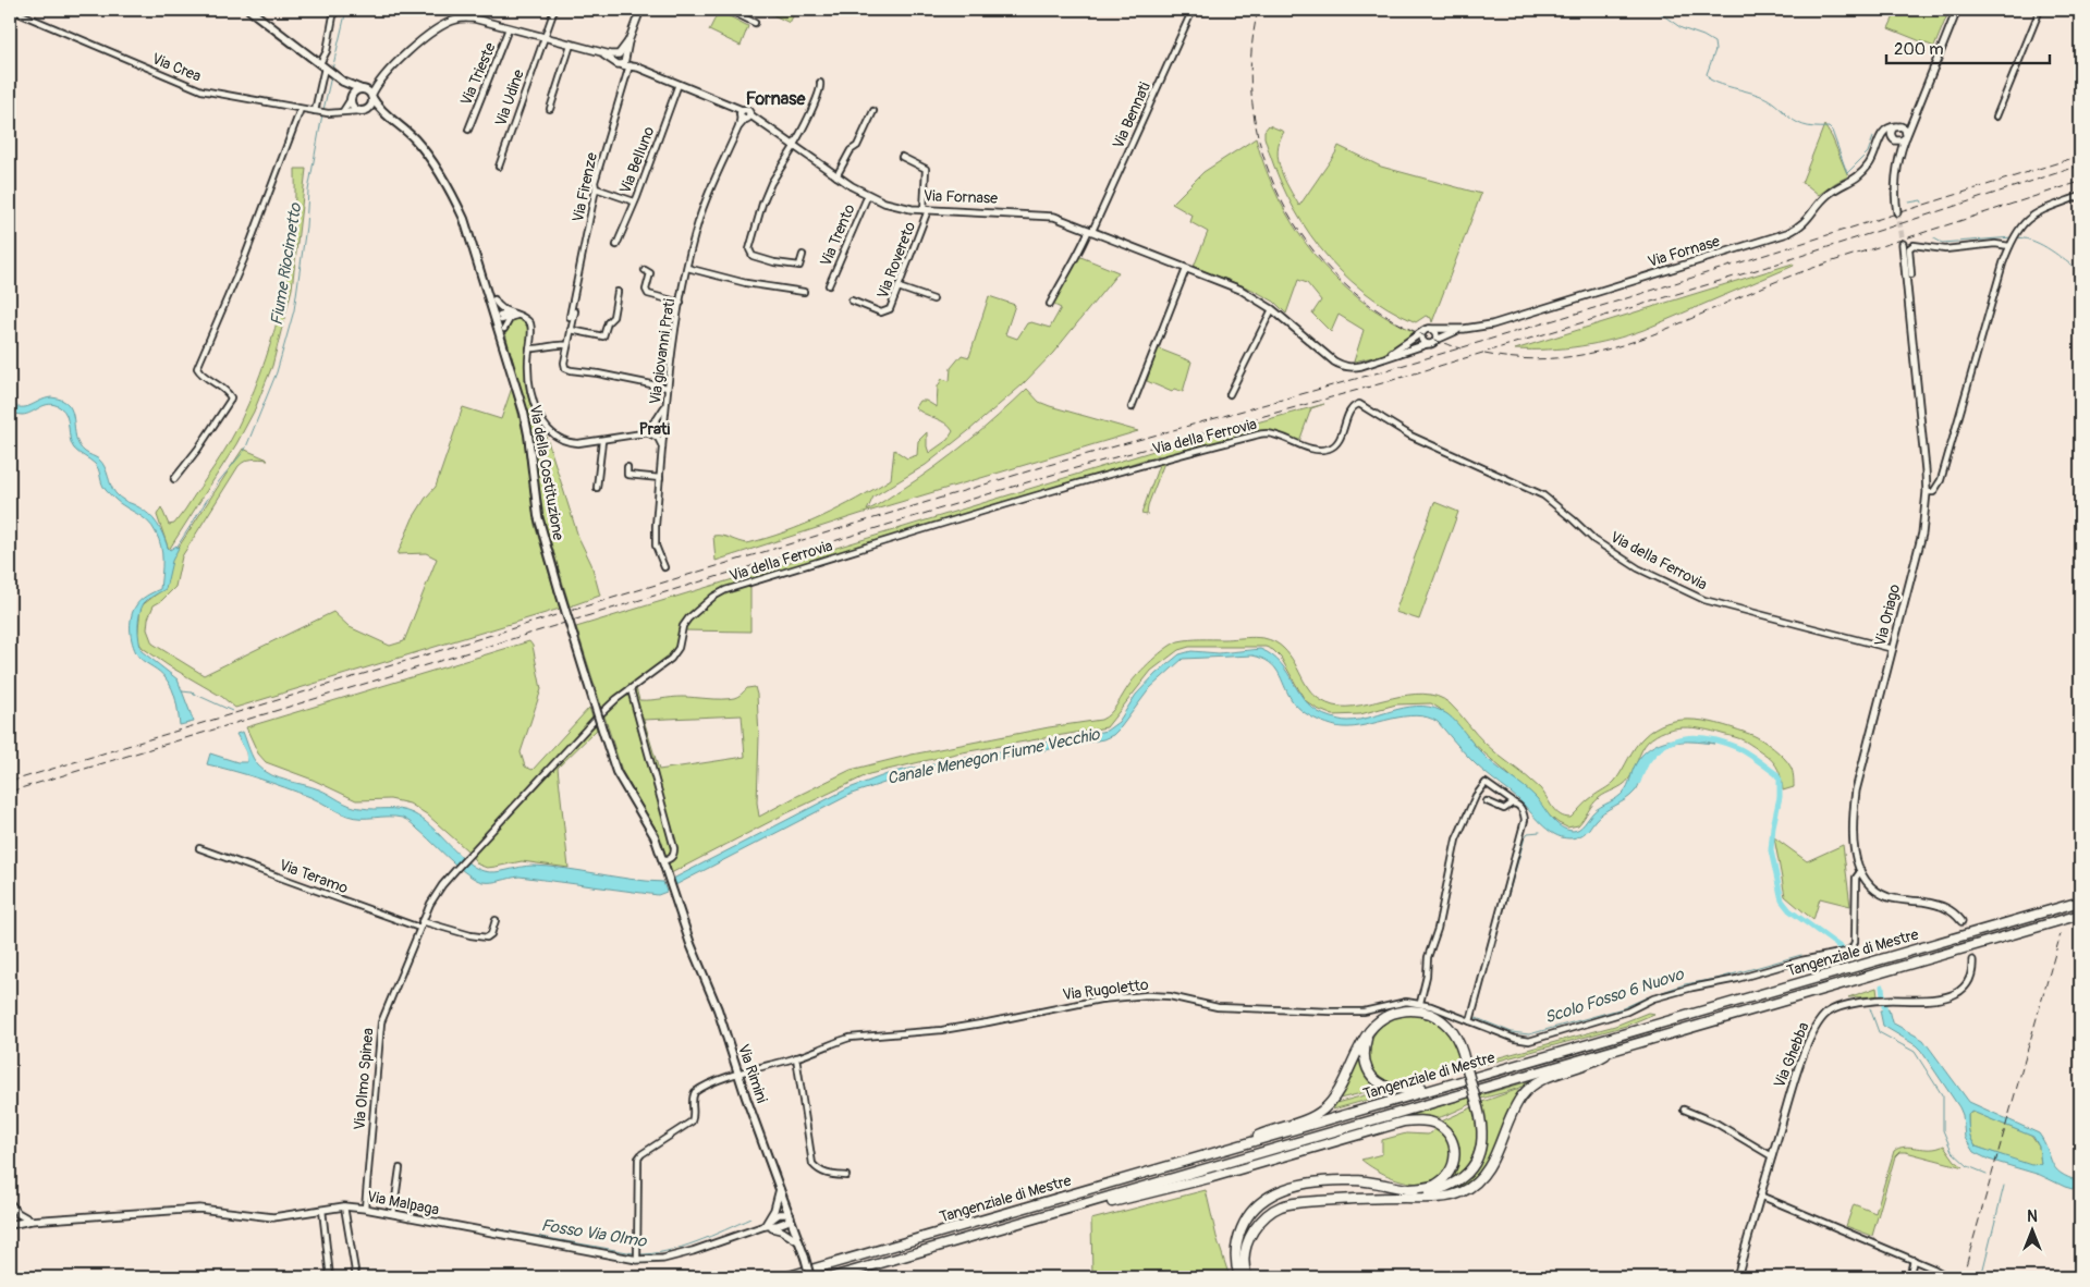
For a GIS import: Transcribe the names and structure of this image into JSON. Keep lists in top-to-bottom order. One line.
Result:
{"streets":{"highway":["Tangenziale di Mestre"],"main road":["Via della Costituzione","Via Rimini"],"street":["Via Crea","Via Trieste","Via Udine","Via Bennati","Via Belluno","Via Firenze","Via Fornase","Via Trento","Via Rovereto","Via giovanni Prati","Via della Ferrovia","Via Oriago","Via Teramo","Via Rugoletto","Via Ghebba","Via Olmo Spinea","Via Malpaga"]},"crossings":[["Via Crea","Via della Costituzione"],["Via Trieste","Via Fornase"],["Via Udine","Via Fornase"],["Via Bennati","Via Fornase"],["Via Belluno","Via Fornase"],["Via Firenze","Via Fornase"],["Via Fornase","Via Trento"],["Via Fornase","Via Rovereto"],["Via Fornase","Via giovanni Prati"],["Via della Ferrovia","Via Oriago"],["Via della Ferrovia","Via Teramo"],["Via della Ferrovia","Via Olmo Spinea"],["Via della Costituzione","Via Rimini"],["Via Oriago","Via Rugoletto"],["Via Teramo","Via Olmo Spinea"],["Via Rugoletto","Via Rimini"],["Via Rugoletto","Via Malpaga"],["Via Rimini","Via Malpaga"],["Via Olmo Spinea","Via Malpaga"]],"districts":["Fornase","Prati"],"water":["Fiume Riocimetto","Canale Menegon Fiume Vecchio","Scolo Fosso 6 Nuovo","Fosso Via Olmo"],"scale_bar":"200 m","north":"top"}
